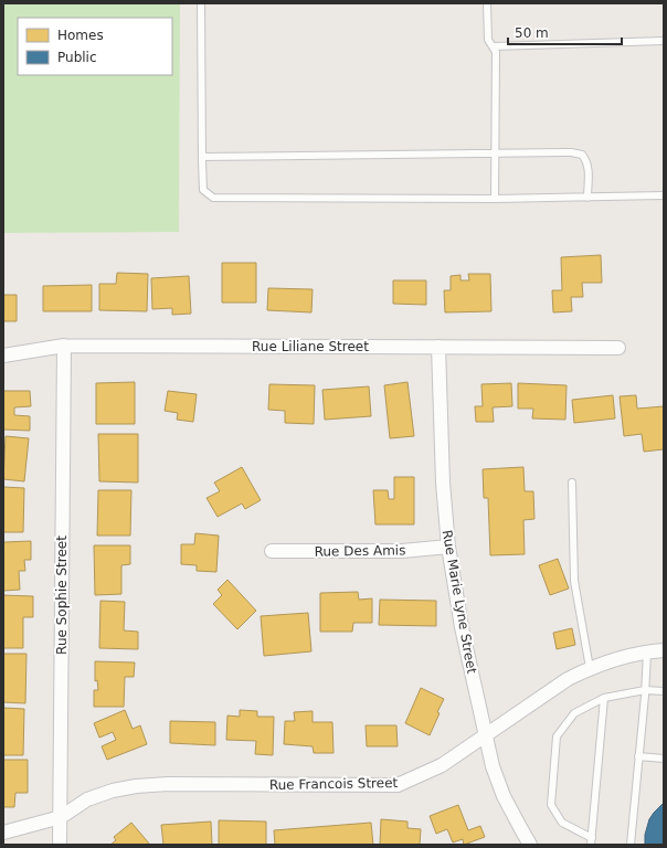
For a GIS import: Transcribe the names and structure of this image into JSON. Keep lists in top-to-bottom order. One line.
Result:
{"streets":{"street":["Rue Liliane Street","Rue Des Amis","Rue Sophie Street","Rue Marie Lyne Street","Rue Francois Street"]},"crossings":[["Rue Liliane Street","Rue Sophie Street"],["Rue Liliane Street","Rue Marie Lyne Street"],["Rue Des Amis","Rue Marie Lyne Street"],["Rue Sophie Street","Rue Francois Street"],["Rue Marie Lyne Street","Rue Francois Street"]],"legend":["Homes","Public"],"scale_bar":"50 m"}
